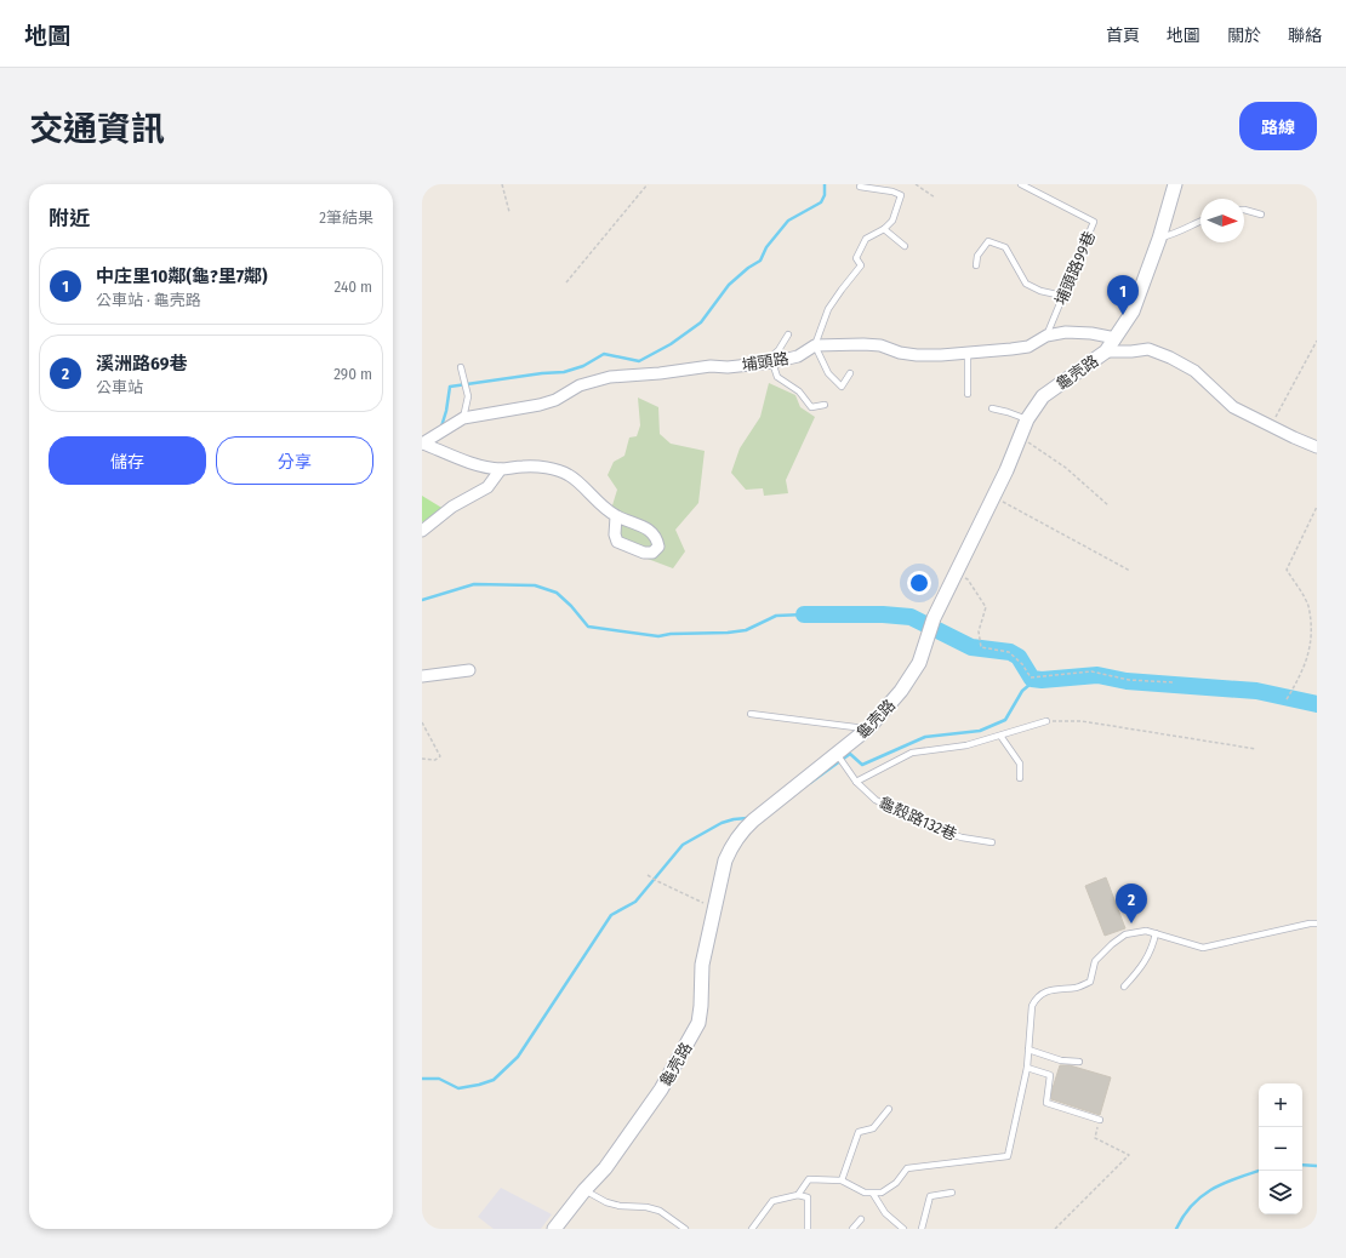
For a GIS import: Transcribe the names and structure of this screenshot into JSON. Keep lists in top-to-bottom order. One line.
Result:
{"streets":{"street":["埔頭路","龜壳路"],"lane":["埔頭路99巷","龜殼路132巷"]},"crossings":[["埔頭路99巷","埔頭路"],["埔頭路","龜壳路"],["龜壳路","龜殼路132巷"]],"north":"right","page":{"header":"地圖","nav":["首頁","地圖","關於","聯絡"],"title":"交通資訊","buttons":["路線",["儲存","分享"]],"heading":["附近","2筆結果"],"list":[{"mark":"1","name":"中庄里10鄰(龜?里7鄰)","note":"公車站 · 龜壳路","value":"240 m"},{"mark":"2","name":"溪洲路69巷","note":"公車站","value":"290 m"}],"pins":["1","2"],"map_buttons":["+","−"]}}
